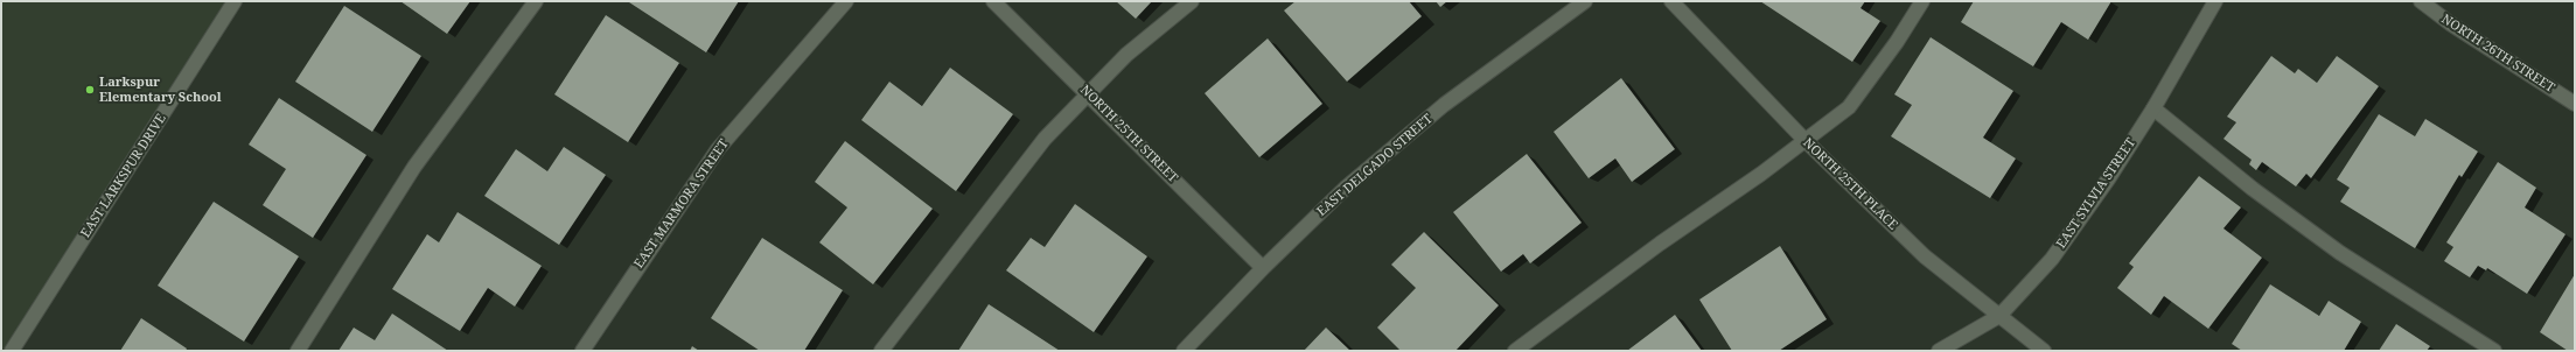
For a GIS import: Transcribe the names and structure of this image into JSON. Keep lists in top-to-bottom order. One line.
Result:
{"streets":{"street":["NORTH 26TH STREET","NORTH 25TH STREET","EAST DELGADO STREET","EAST LARKSPUR DRIVE","NORTH 25TH PLACE","EAST SYLVIA STREET","EAST MARMORA STREET"]},"crossings":[["NORTH 25TH STREET","EAST DELGADO STREET"],["NORTH 25TH PLACE","EAST SYLVIA STREET"]],"places":["Larkspur Elementary School"]}
